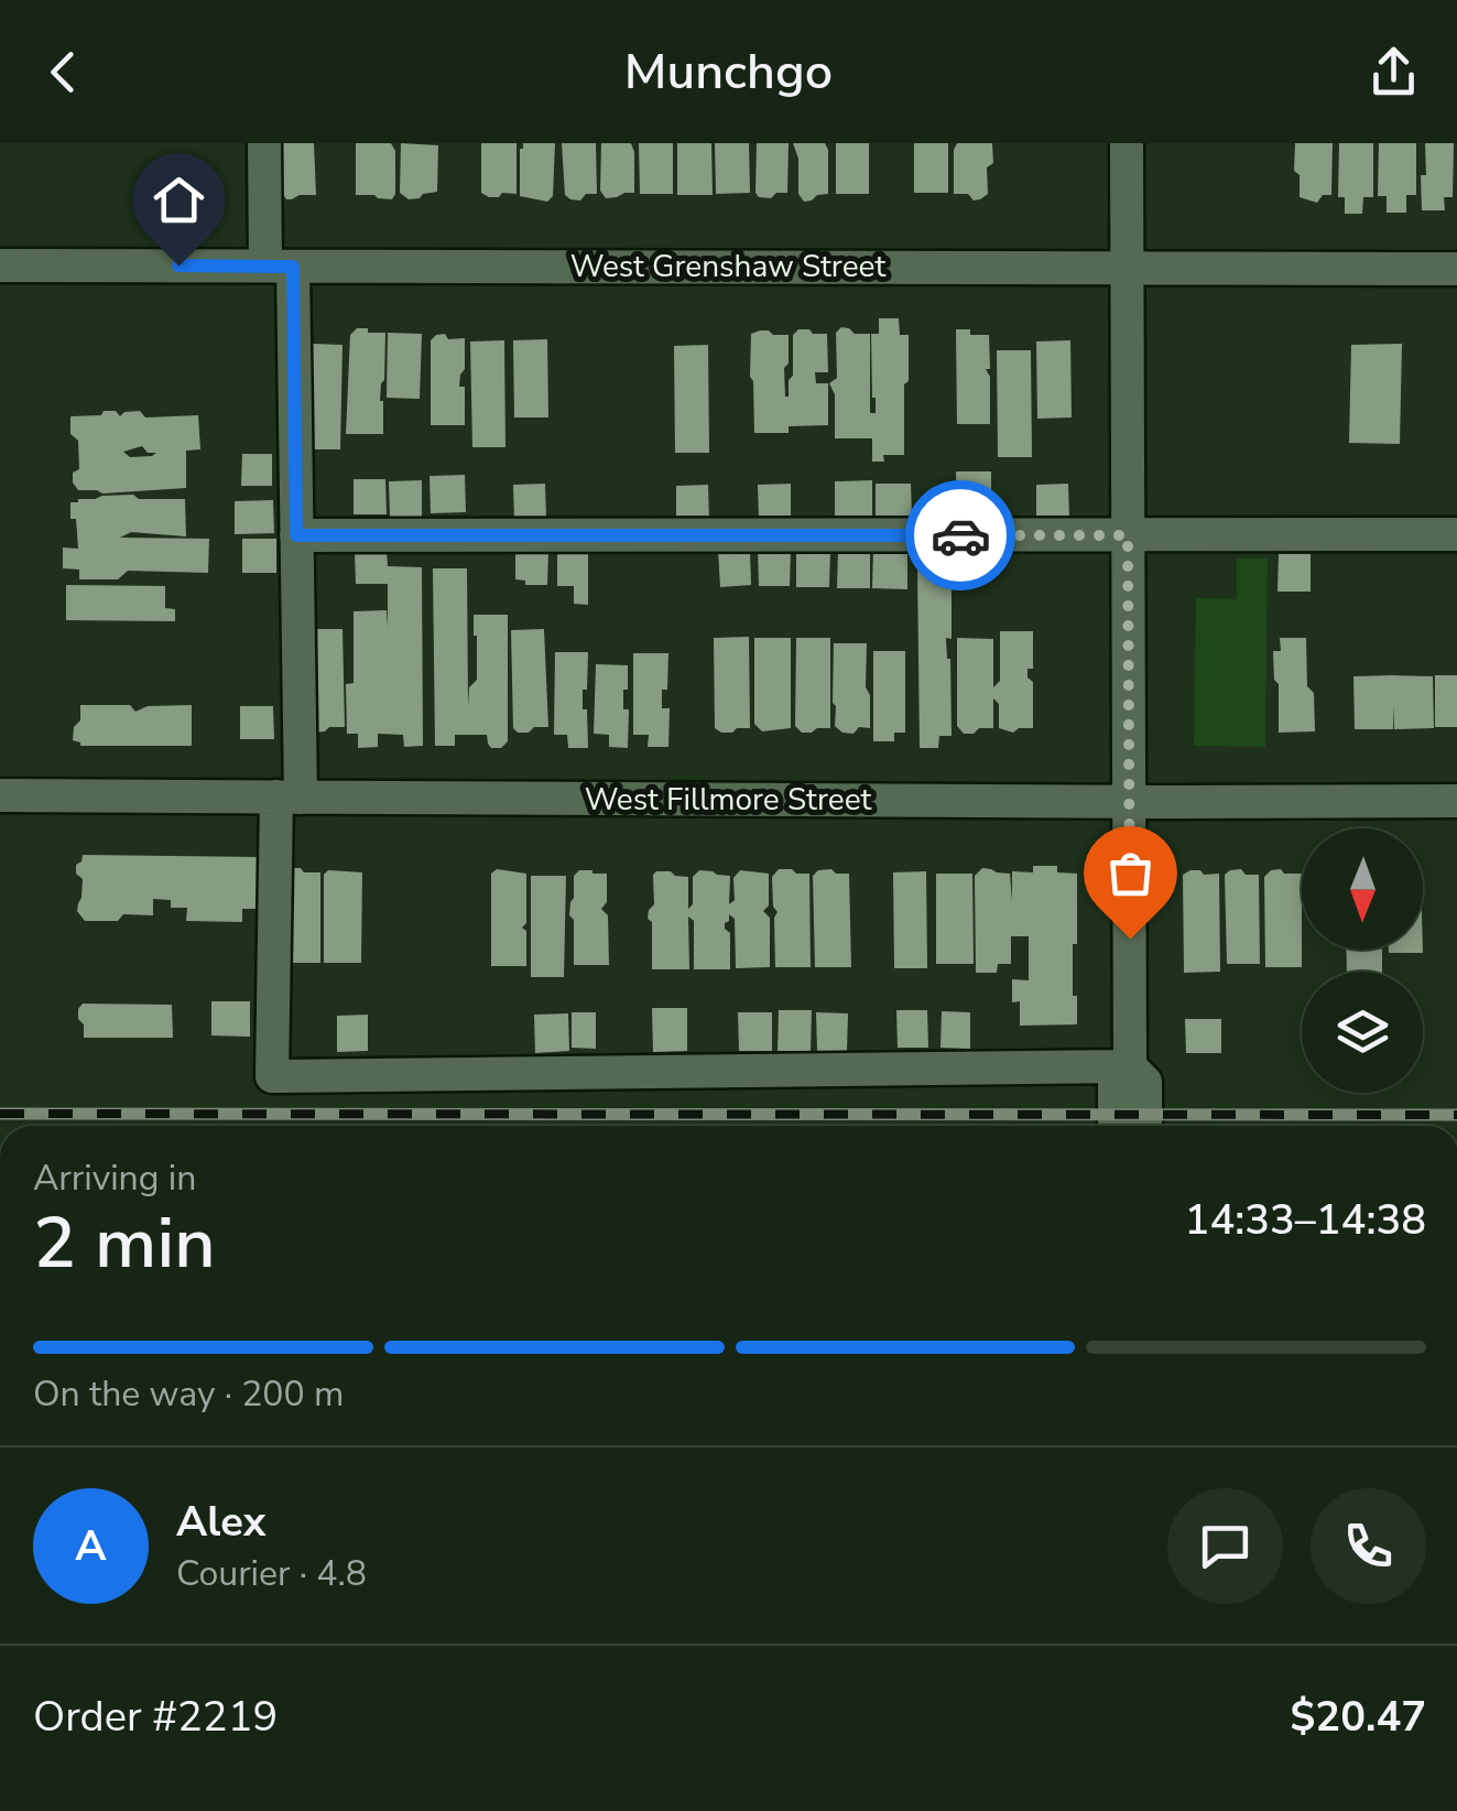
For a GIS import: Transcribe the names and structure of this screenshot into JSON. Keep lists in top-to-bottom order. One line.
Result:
{"streets":{"street":["West Grenshaw Street","West Fillmore Street"]},"north":"bottom","page":{"header":"Munchgo","heading":["2 min","Arriving in","14:33–14:38"],"panel":["Alex","Courier · 4.8","Order #2219","$20.47"],"bar":"On the way · 200 m","round":"A"}}
